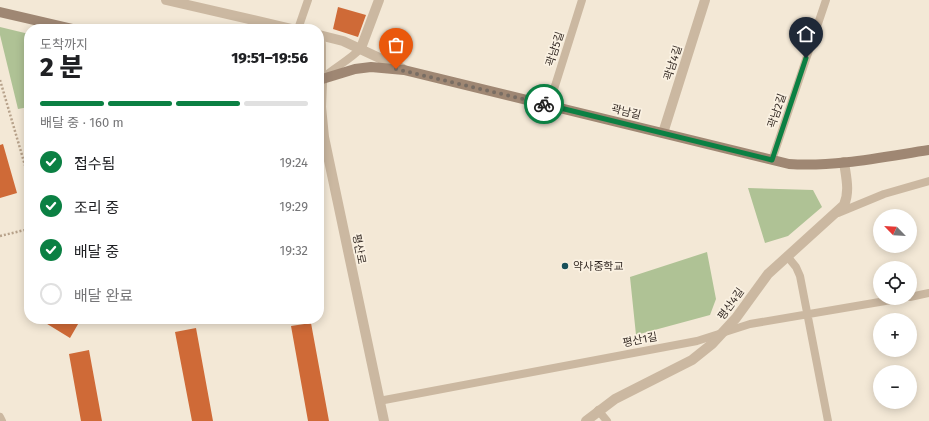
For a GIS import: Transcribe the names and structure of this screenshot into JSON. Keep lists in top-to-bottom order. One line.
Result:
{"streets":{"main road":["곽남길"],"street":["곽남4길","평산로","평산4길"],"lane":["곽남5길","곽남2길","평산1길"]},"crossings":[["곽남5길","곽남길"],["곽남4길","곽남길"],["곽남2길","곽남길"],["곽남길","평산4길"],["평산로","평산1길"],["평산4길","평산1길"]],"places":["약사중학교"],"north":"top left","page":{"heading":["2 분","도착까지","19:51–19:56"],"bar":"배달 중 · 160 m","list":[["접수됨","19:24"],["조리 중","19:29"],["배달 중","19:32"],"배달 완료"],"map_buttons":["+","−"]}}
